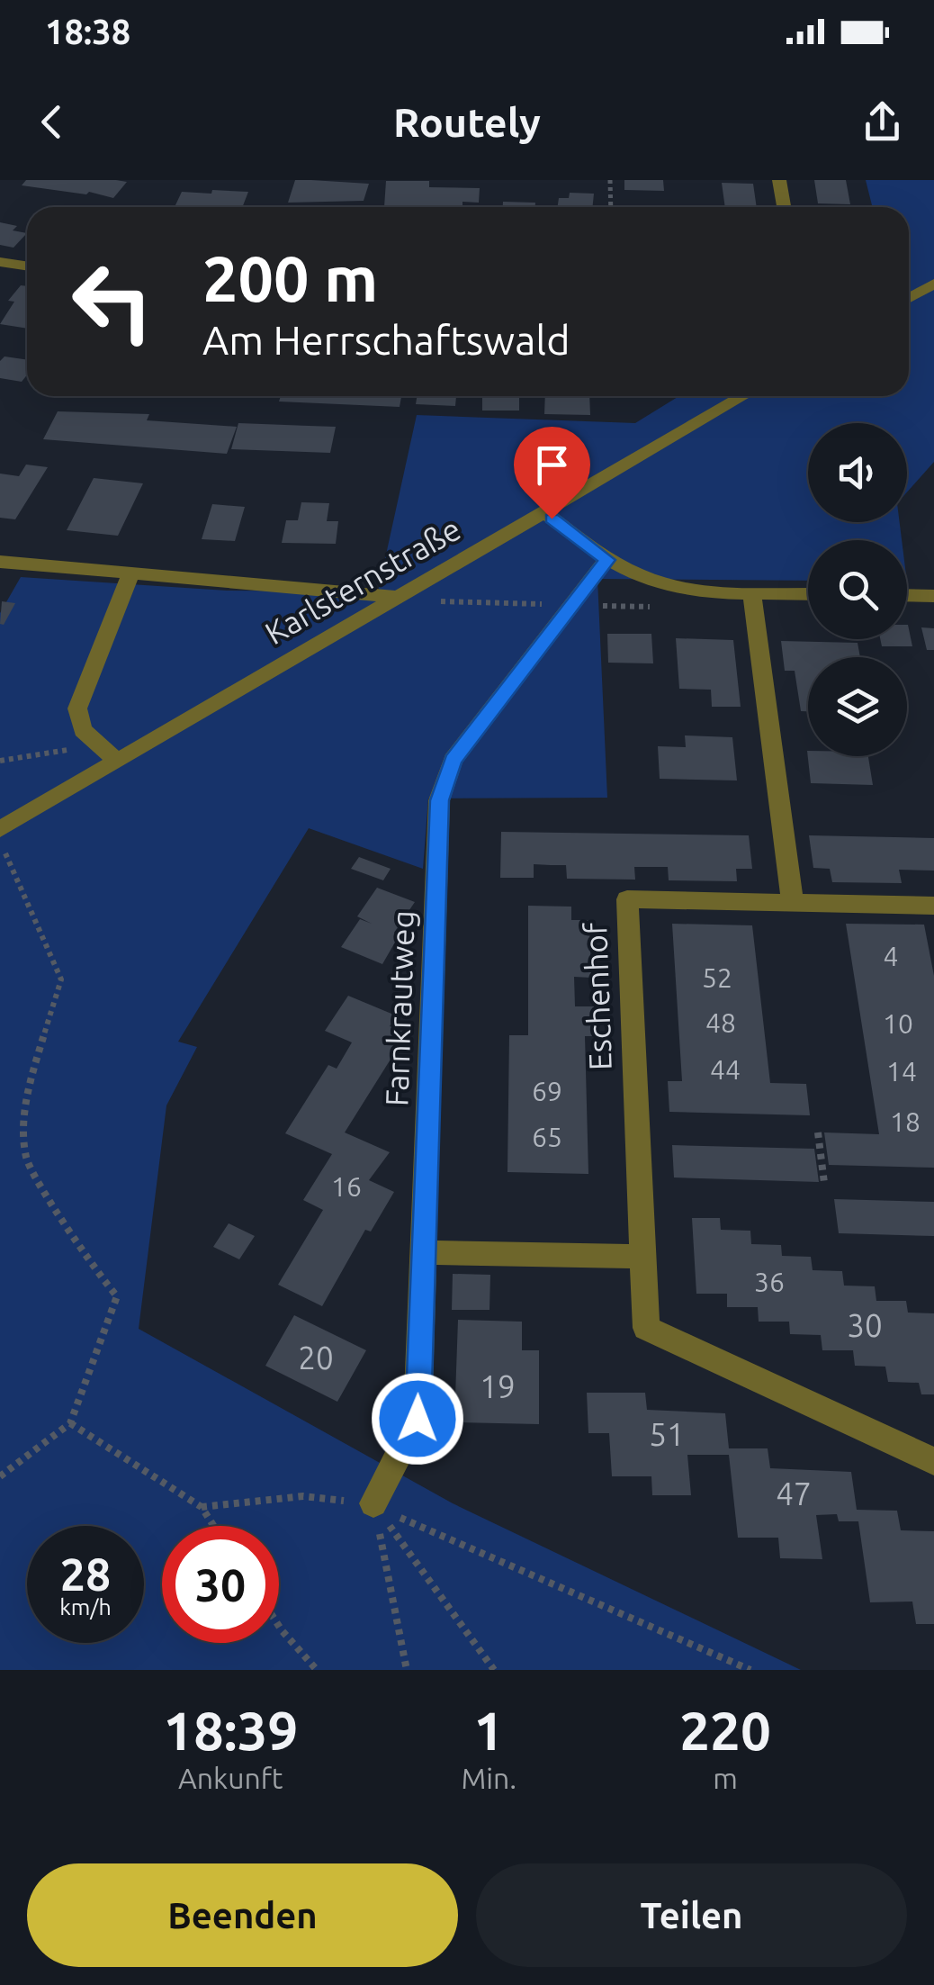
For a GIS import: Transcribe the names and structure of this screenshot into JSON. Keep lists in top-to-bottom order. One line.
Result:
{"streets":{"street":["Karlsternstraße","Eschenhof","Farnkrautweg"]},"house_numbers":["4","52","48","10","44","14","69","18","65","16","36","30","20","19","51","47"],"page":{"status":"18:38","header":"Routely","turn":["200 m","Am Herrschaftswald"],"speed":"28 km/h","limit":"30","eta":["18:39","Ankunft","1","Min.","220","m"],"buttons":["Beenden","Teilen"]}}
